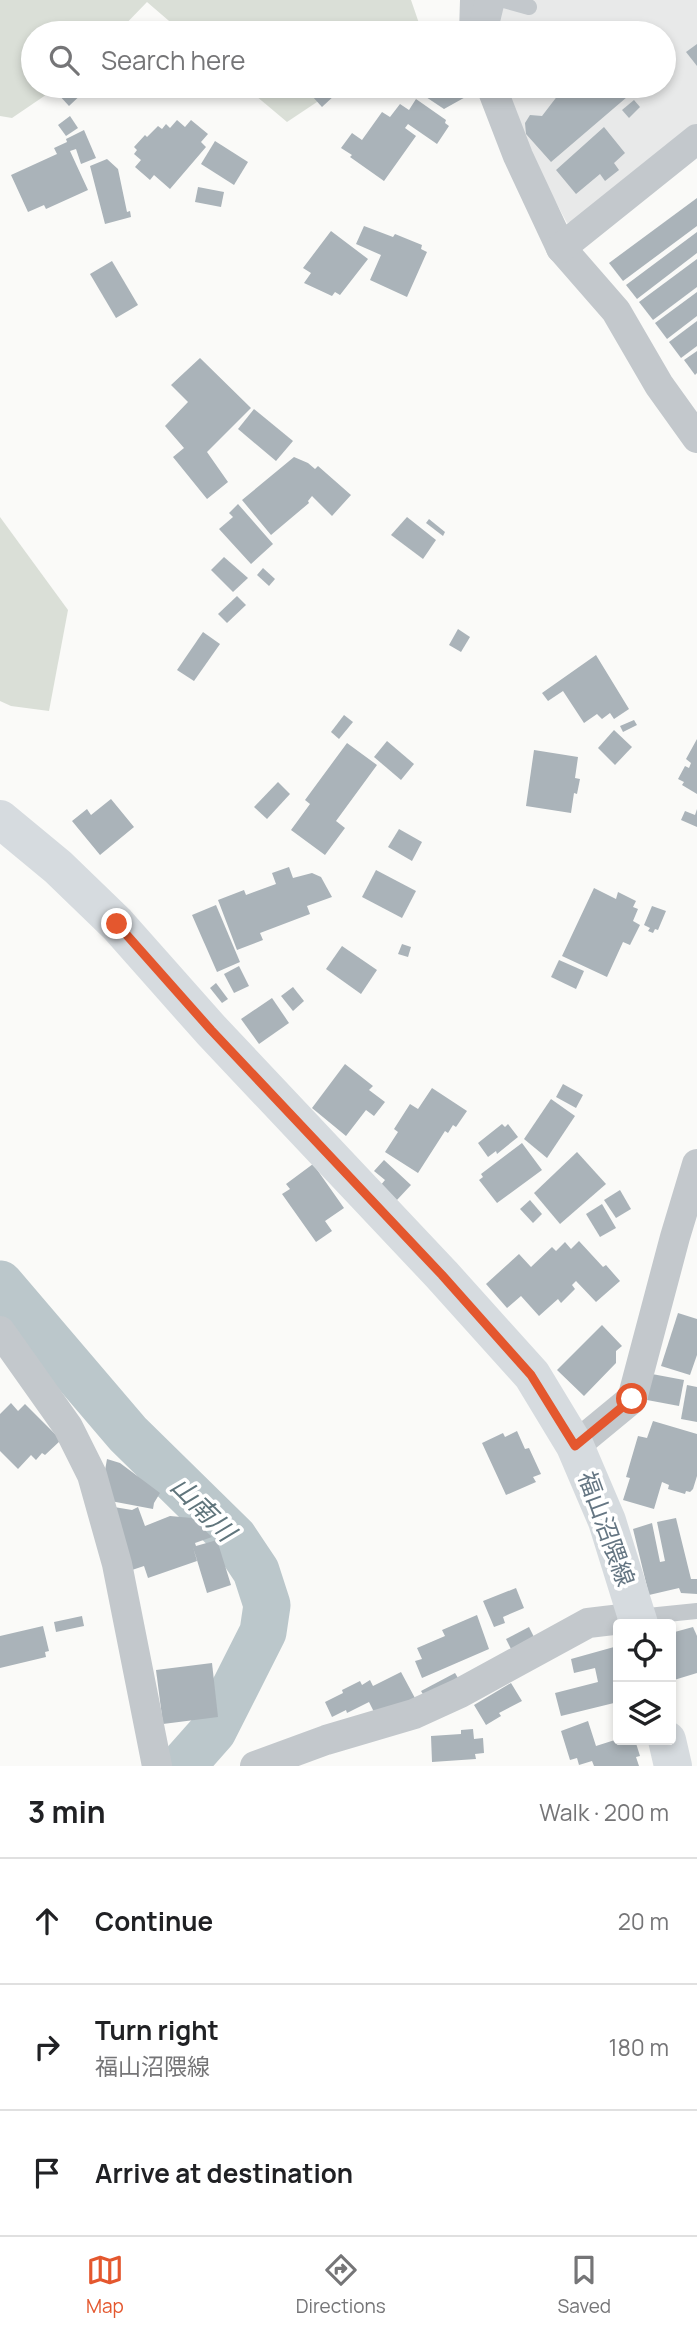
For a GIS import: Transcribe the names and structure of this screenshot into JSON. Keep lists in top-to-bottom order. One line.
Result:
{"streets":{"main road":["福山沼隈線"]},"water":["山南川"],"page":{"search":"Search here","heading":["3 min","Walk · 200 m"],"list":[["Continue","20 m"],["Turn right","福山沼隈線","180 m"],"Arrive at destination"],"nav":["Map","Directions","Saved"]}}
